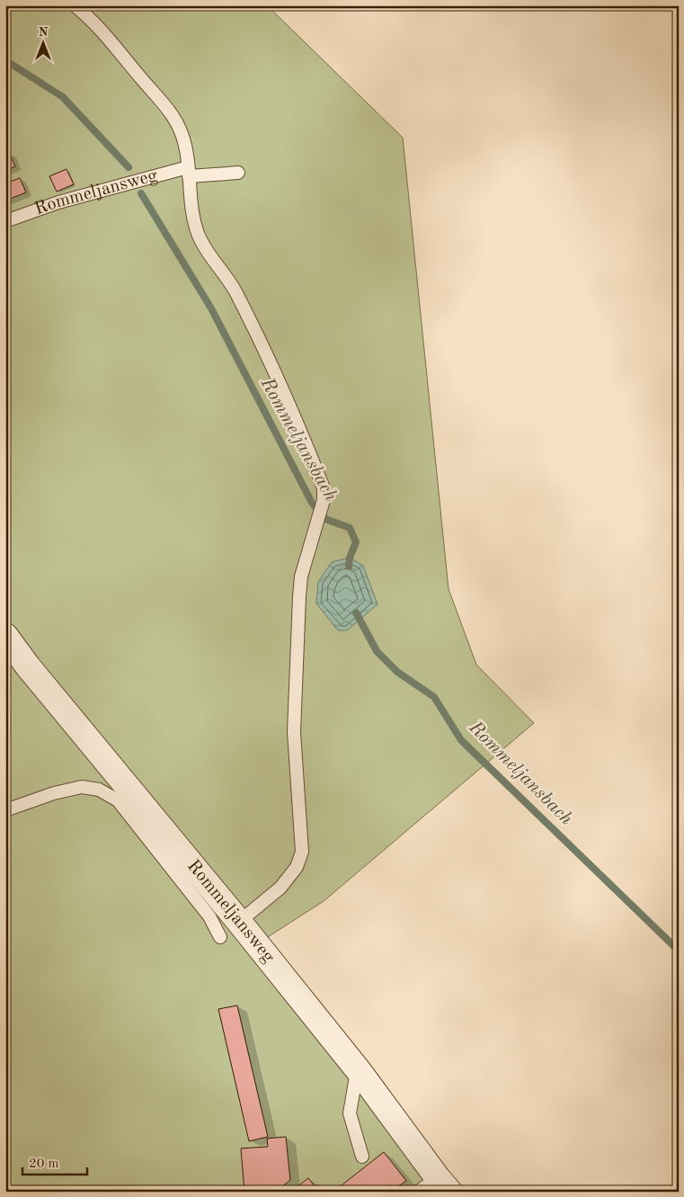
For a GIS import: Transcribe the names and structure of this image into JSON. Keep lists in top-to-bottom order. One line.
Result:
{"streets":{"street":["Rommeljansweg"]},"water":["Rommeljansbach"],"scale_bar":"20 m","north":"top"}
